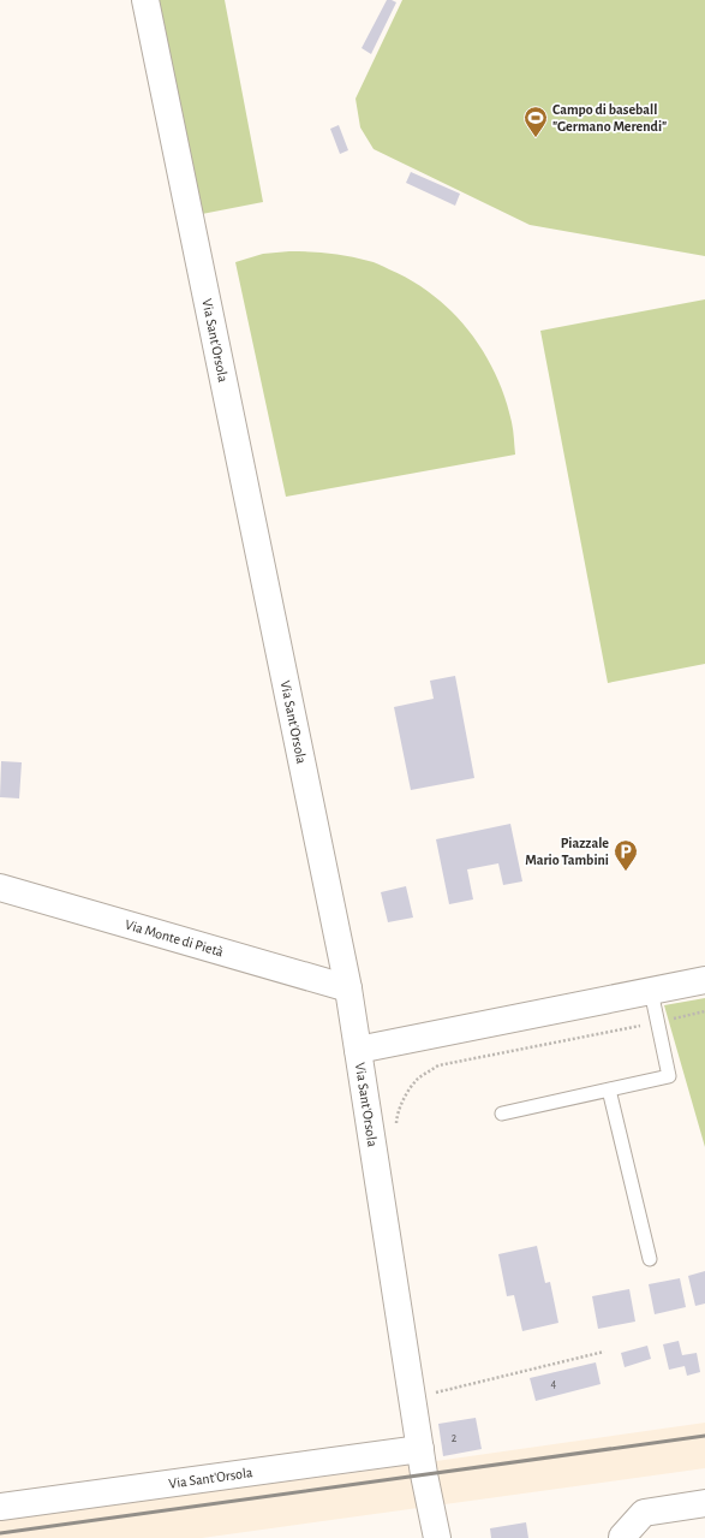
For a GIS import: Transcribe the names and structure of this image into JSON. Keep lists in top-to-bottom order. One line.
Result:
{"streets":{"street":["Via Sant'Orsola","Via Monte di Pietà"]},"crossings":[["Via Sant'Orsola","Via Monte di Pietà"]],"places":{"sports":["Campo di baseball \"Germano Merendi\""],"parking":["Piazzale Mario Tambini"]},"house_numbers":["4","2"]}
